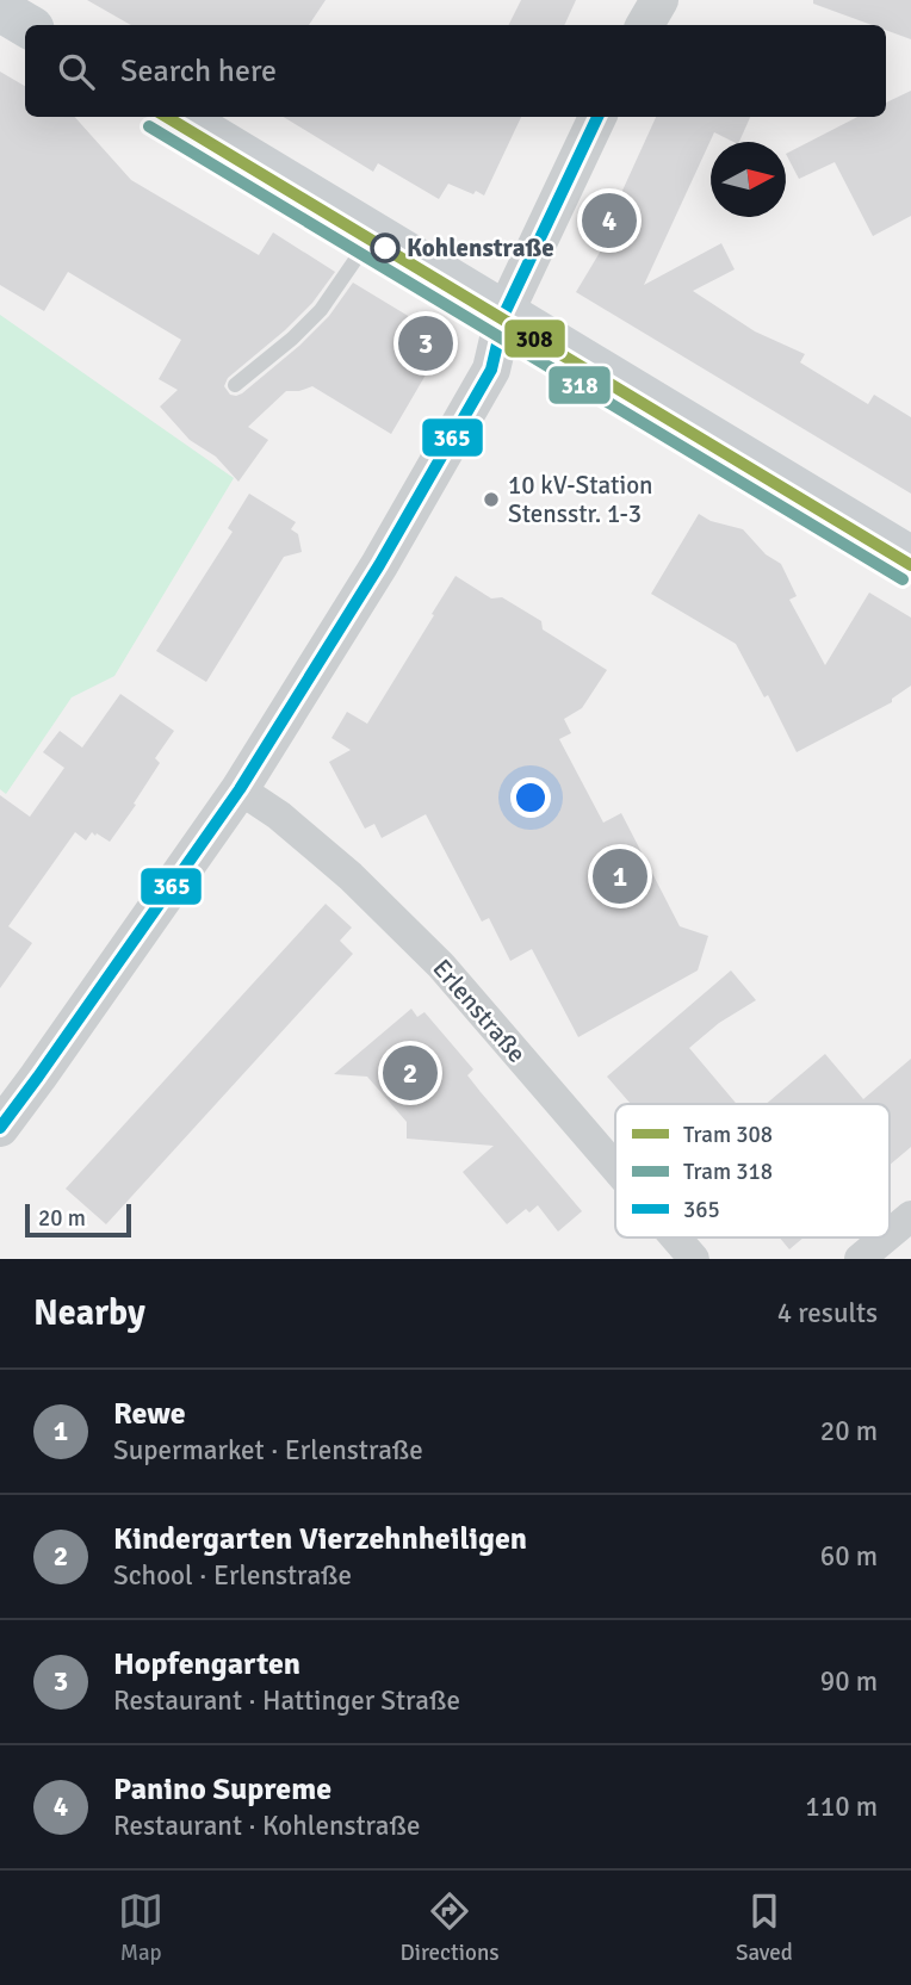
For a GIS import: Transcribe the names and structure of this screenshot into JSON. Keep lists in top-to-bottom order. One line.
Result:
{"streets":{"street":["Erlenstraße"]},"places":["Kohlenstraße","10 kV-Station Stensstr. 1-3"],"lines":["tram line 308","transit line 365","tram line 318"],"legend":["Tram 308","Tram 318","365"],"scale_bar":"20 m","north":"right","page":{"search":"Search here","pins":["4","3","1","2"],"scale":"20 m","heading":["Nearby","4 results"],"list":[{"mark":"1","name":"Rewe","note":"Supermarket · Erlenstraße","value":"20 m"},{"mark":"2","name":"Kindergarten Vierzehnheiligen","note":"School · Erlenstraße","value":"60 m"},{"mark":"3","name":"Hopfengarten","note":"Restaurant · Hattinger Straße","value":"90 m"},{"mark":"4","name":"Panino Supreme","note":"Restaurant · Kohlenstraße","value":"110 m"}],"nav":["Map","Directions","Saved"]}}
